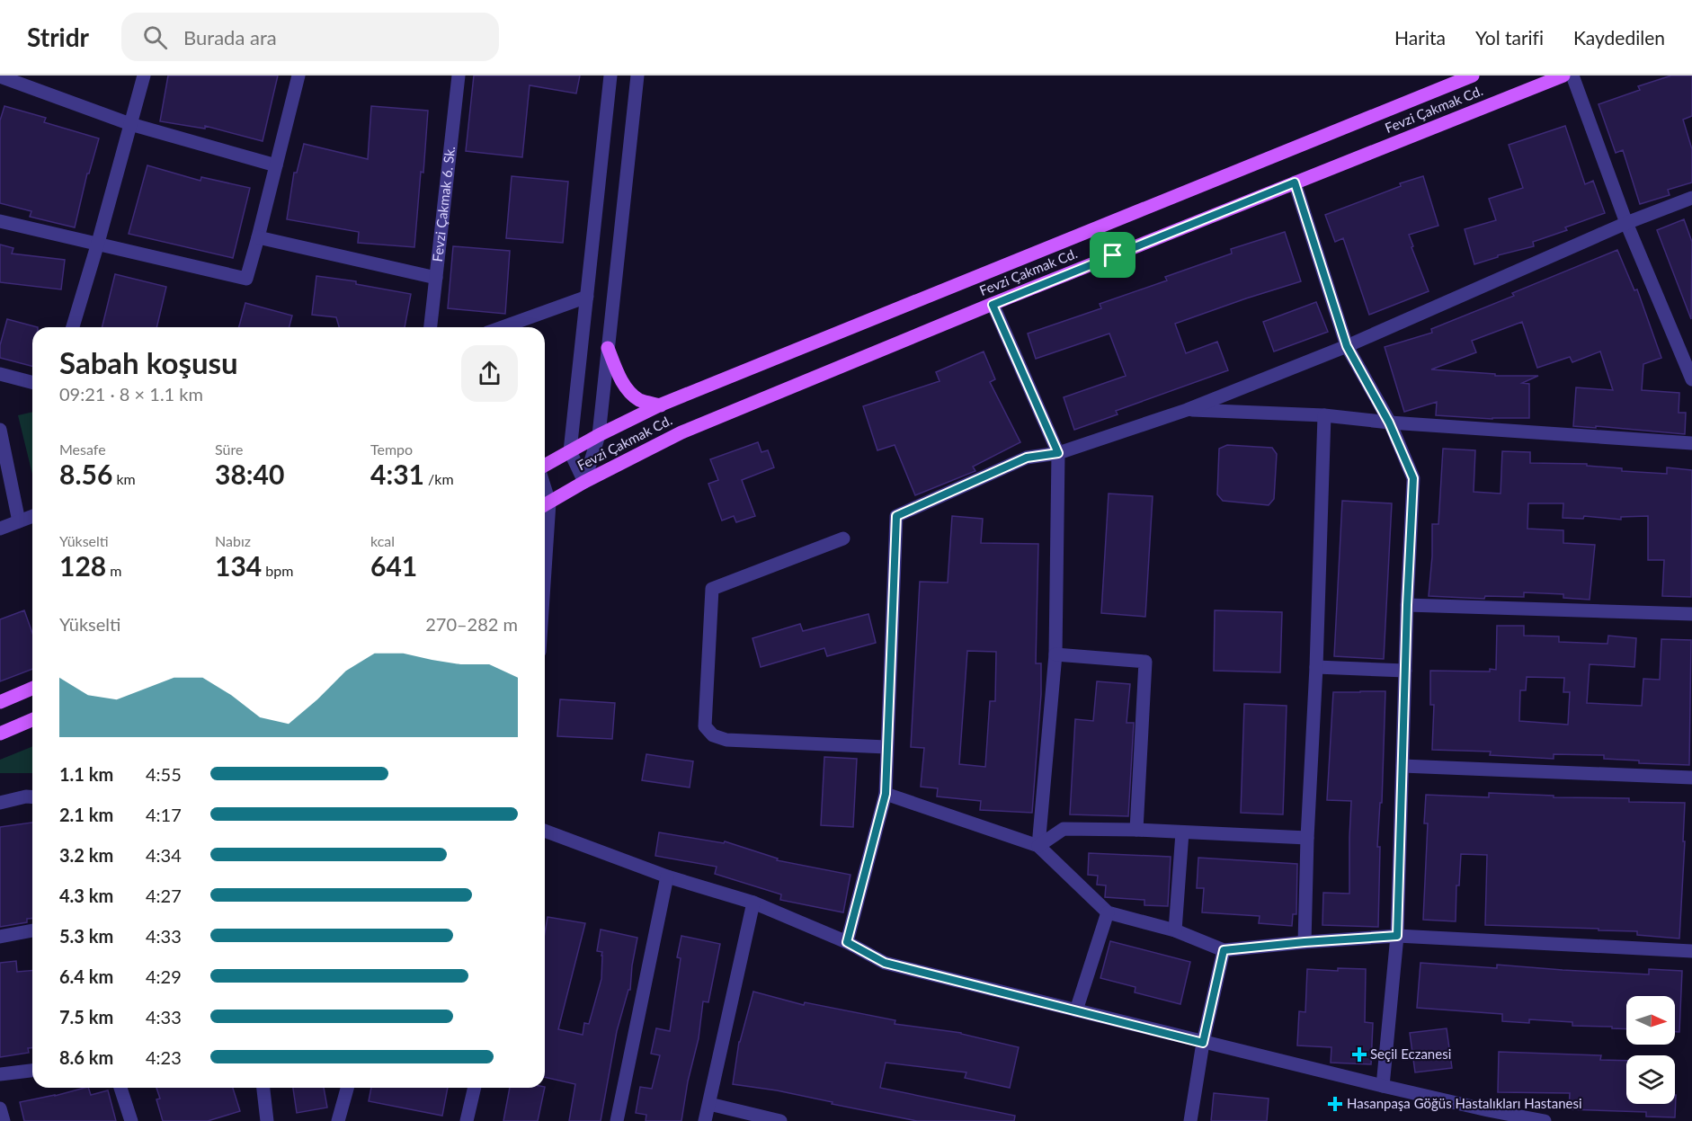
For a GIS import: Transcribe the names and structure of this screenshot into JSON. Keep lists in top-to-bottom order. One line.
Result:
{"streets":{"main road":["Fevzi Çakmak Cd."],"street":["Fevzi Çakmak 6. Sk."]},"places":{"health":["Seçil Eczanesi","Hasanpaşa Göğüs Hastalıkları Hastanesi"]},"north":"right","page":{"header":"Stridr","search":"Burada ara","nav":["Harita","Yol tarifi","Kaydedilen"],"heading":["Sabah koşusu","09:21 · 8 × 1.1 km"],"stats":[["Mesafe","8.56 km"],["Süre","38:40"],["Tempo","4:31 /km"],["Yükselti","128 m"],["Nabız","134 bpm"],["kcal","641"]],"chart":["Yükselti","270–282 m"],"list":[{"name":"1.1 km","note":"4:55"},{"name":"2.1 km","note":"4:17"},{"name":"3.2 km","note":"4:34"},{"name":"4.3 km","note":"4:27"},{"name":"5.3 km","note":"4:33"},{"name":"6.4 km","note":"4:29"},{"name":"7.5 km","note":"4:33"},{"name":"8.6 km","note":"4:23"}]}}
